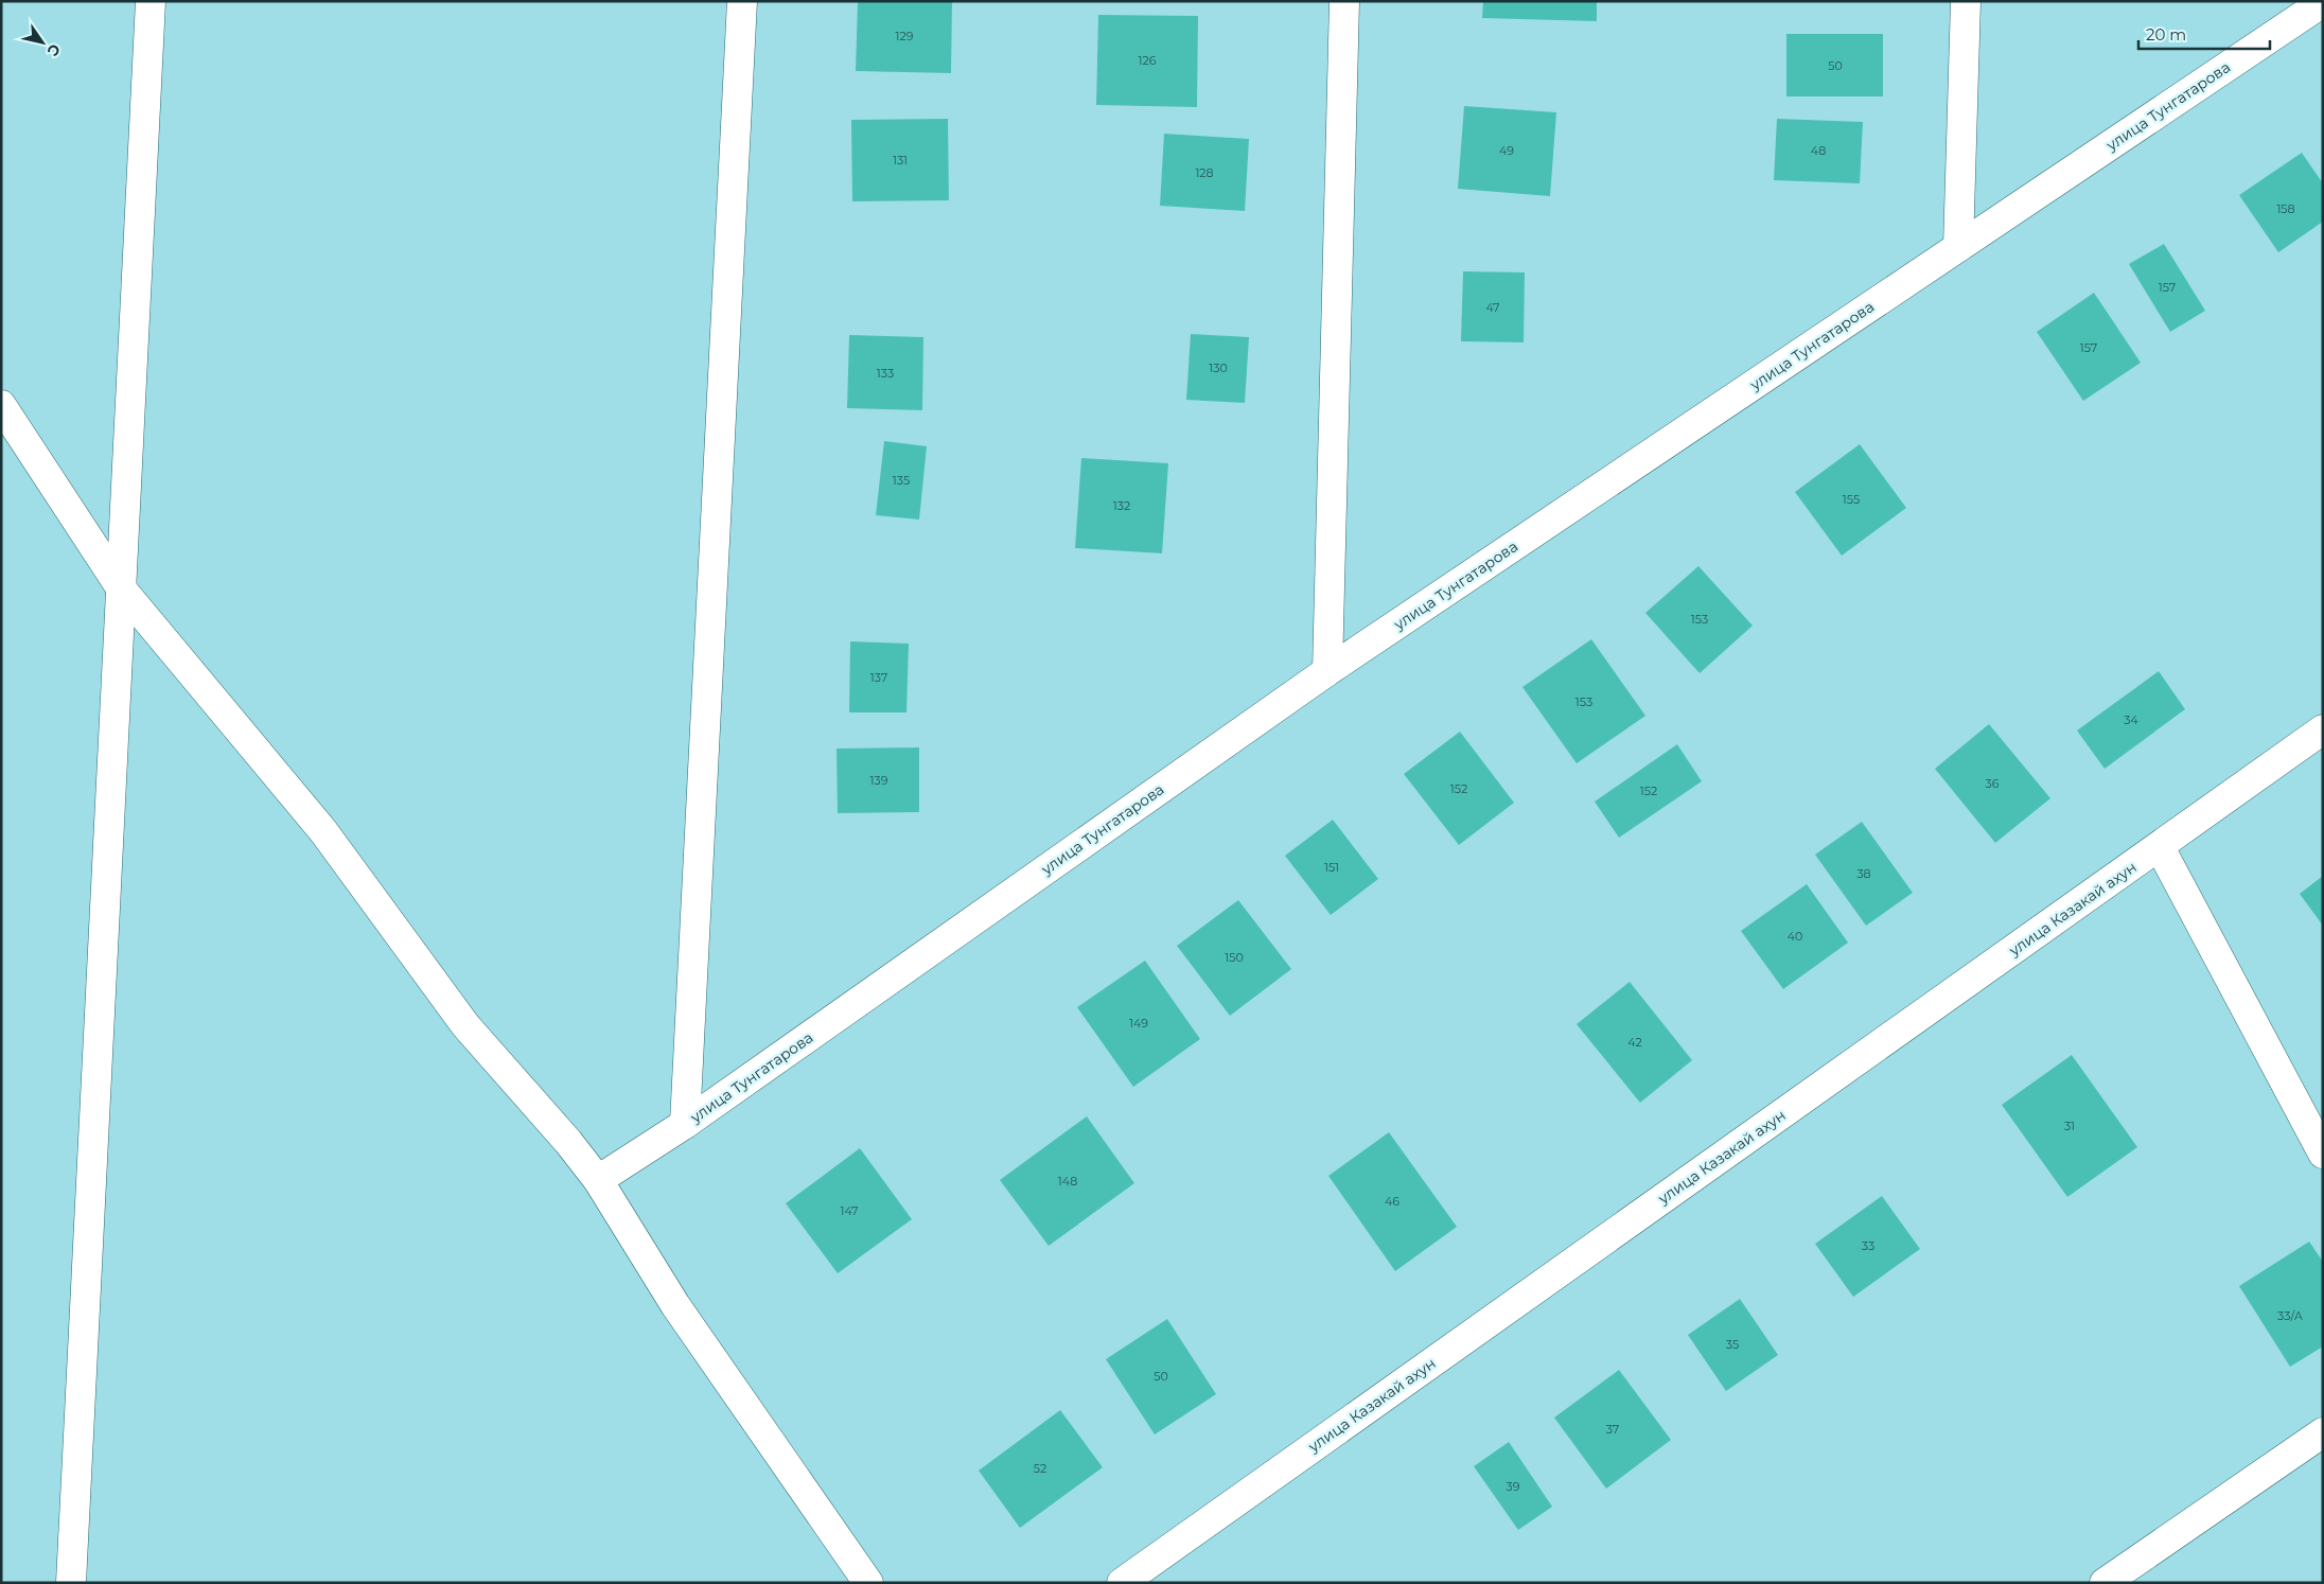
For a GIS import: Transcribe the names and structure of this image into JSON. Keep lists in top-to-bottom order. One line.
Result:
{"streets":{"street":["улица Тунгатарова","улица Казакай ахун"]},"house_numbers":["129","126","50","49","48","131","128","158","157","47","157","130","133","135","155","132","153","137","153","34","139","36","152","152","151","38","40","150","149","42","31","148","46","147","33","33/А","35","50","37","52","39"],"scale_bar":"20 m","north":"bottom right"}
